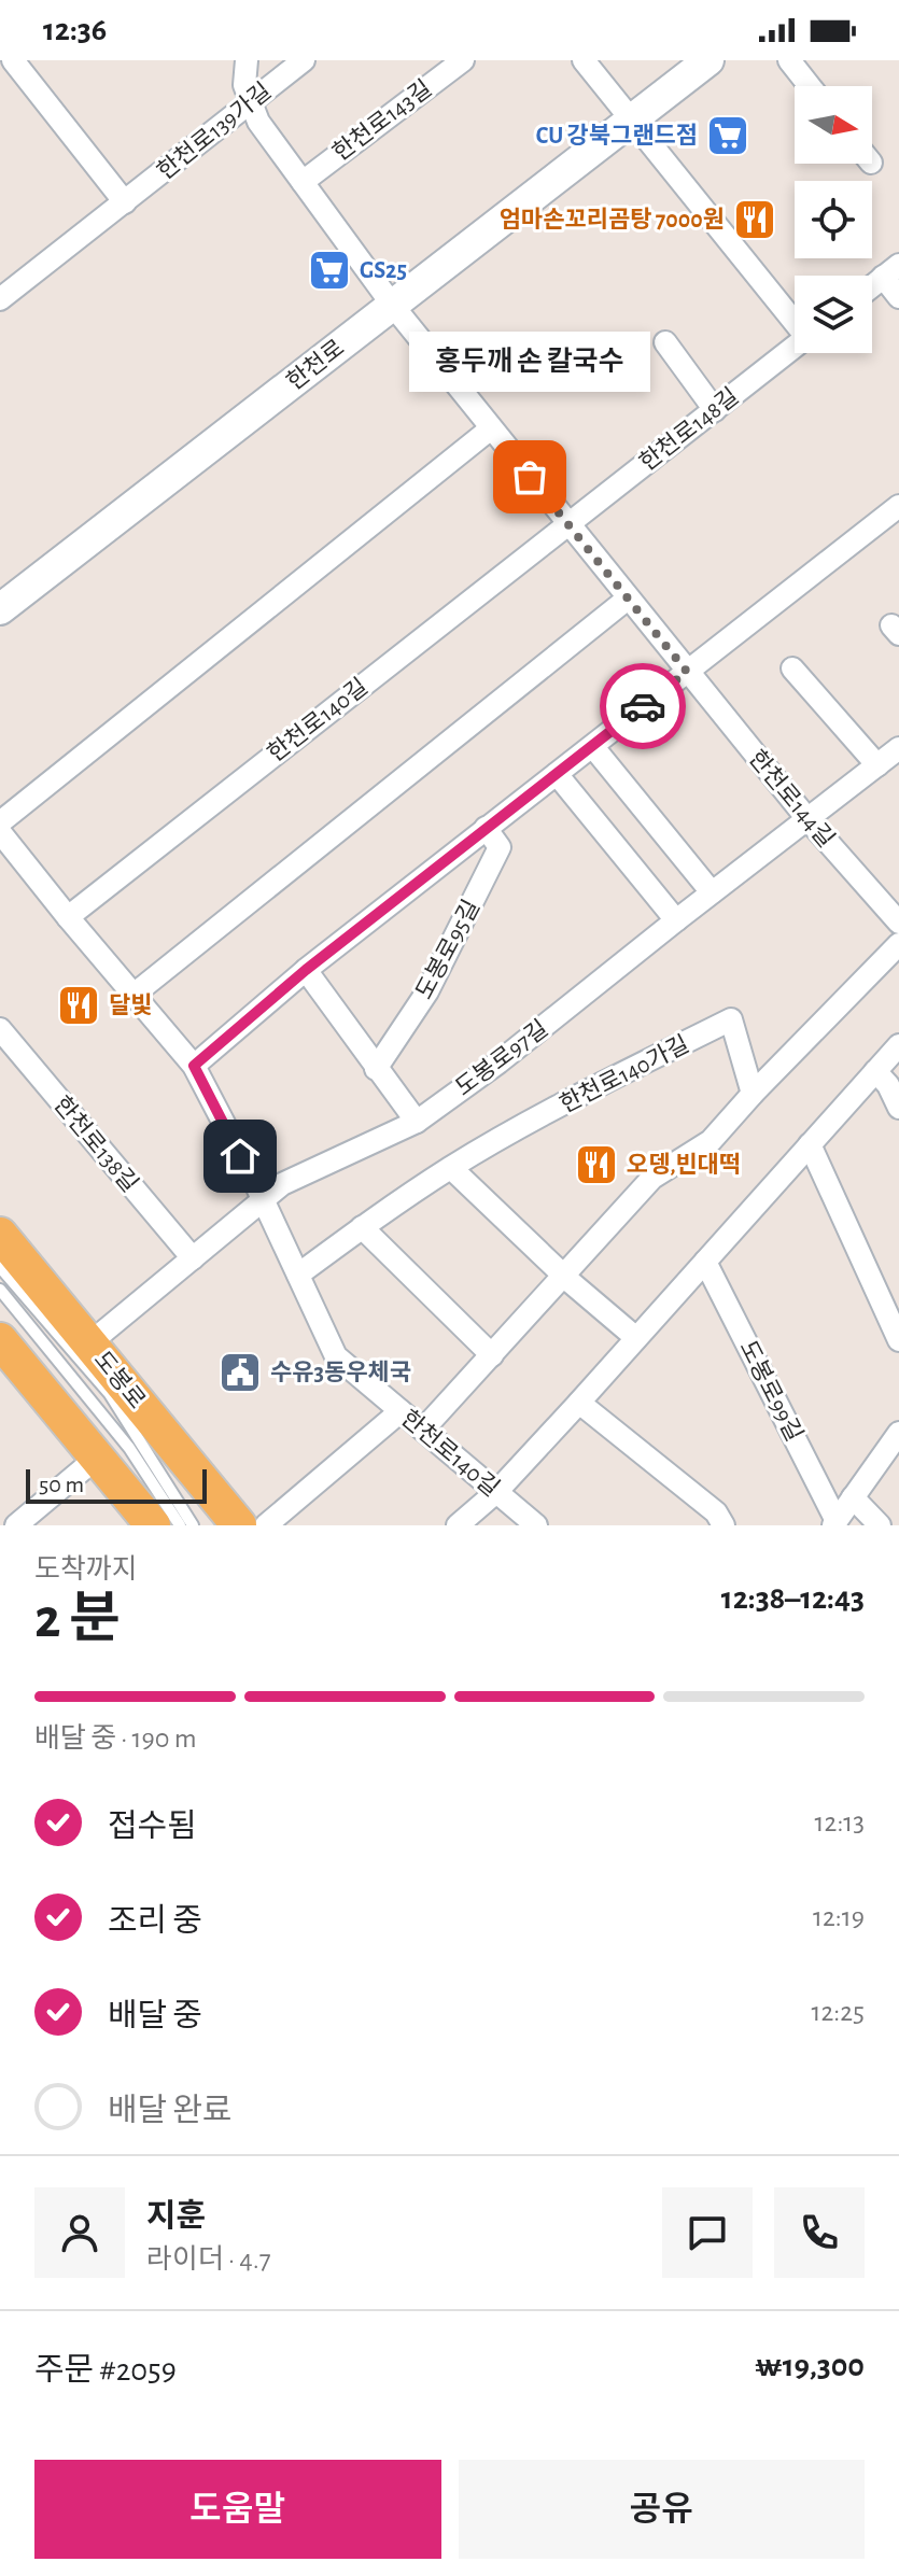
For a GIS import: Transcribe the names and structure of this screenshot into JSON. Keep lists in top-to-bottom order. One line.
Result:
{"streets":{"main road":["한천로","도봉로"],"street":["한천로143길","한천로139가길","한천로148길","한천로140길","한천로144길","도봉로95길","도봉로97길","한천로140가길","한천로138길","도봉로99길"]},"crossings":[["한천로","한천로144길"],["한천로148길","한천로140길"],["한천로148길","한천로144길"],["한천로140길","한천로144길"],["한천로140길","도봉로97길"],["한천로140길","한천로140가길"],["한천로144길","도봉로97길"],["도봉로97길","한천로138길"],["도봉로97길","도봉로"]],"places":{"supermarket":["CU 강북그랜드점","GS25"],"restaurant":["엄마손꼬리곰탕 7000원","달빛","오뎅,빈대떡"],"other":["홍두깨 손 칼국수"],"public building":["수유3동우체국"]},"scale_bar":"50 m","north":"right","page":{"status":"12:36","bubble":"홍두깨 손 칼국수","scale":"50 m","heading":["2 분","도착까지","12:38–12:43"],"panel":["지훈","라이더 · 4.7","주문 #2059","₩19,300"],"bar":"배달 중 · 190 m","list":[["접수됨","12:13"],["조리 중","12:19"],["배달 중","12:25"],"배달 완료"],"buttons":["도움말","공유"]}}
